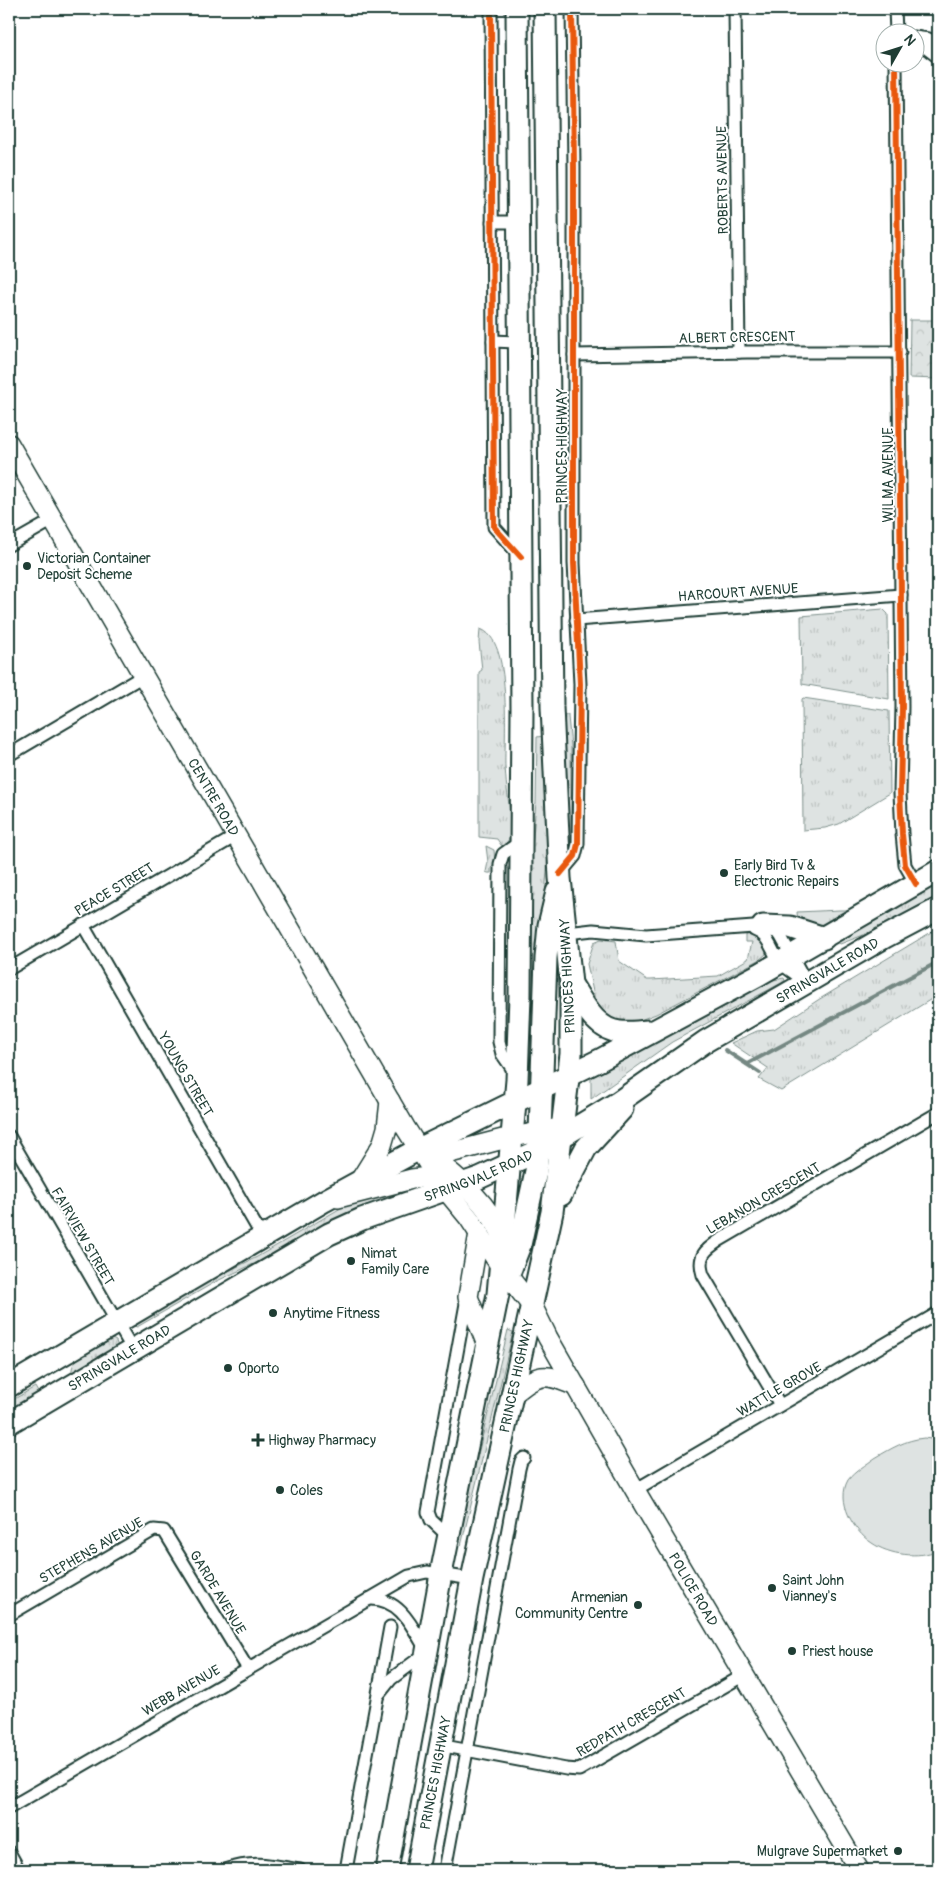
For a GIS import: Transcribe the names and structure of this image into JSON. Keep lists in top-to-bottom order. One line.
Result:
{"streets":{"highway":["PRINCES HIGHWAY","SPRINGVALE ROAD"],"main road":["CENTRE ROAD","POLICE ROAD"],"street":["ROBERTS AVENUE","ALBERT CRESCENT","WILMA AVENUE","HARCOURT AVENUE","PEACE STREET","YOUNG STREET","LEBANON CRESCENT","FAIRVIEW STREET","WATTLE GROVE","STEPHENS AVENUE","GARDE AVENUE","WEBB AVENUE","REDPATH CRESCENT"]},"crossings":[["ROBERTS AVENUE","ALBERT CRESCENT"],["ALBERT CRESCENT","PRINCES HIGHWAY"],["ALBERT CRESCENT","WILMA AVENUE"],["PRINCES HIGHWAY","HARCOURT AVENUE"],["PRINCES HIGHWAY","CENTRE ROAD"],["PRINCES HIGHWAY","SPRINGVALE ROAD"],["PRINCES HIGHWAY","POLICE ROAD"],["PRINCES HIGHWAY","WEBB AVENUE"],["PRINCES HIGHWAY","REDPATH CRESCENT"],["WILMA AVENUE","HARCOURT AVENUE"],["CENTRE ROAD","PEACE STREET"],["CENTRE ROAD","SPRINGVALE ROAD"],["CENTRE ROAD","POLICE ROAD"],["PEACE STREET","YOUNG STREET"],["SPRINGVALE ROAD","FAIRVIEW STREET"],["LEBANON CRESCENT","WATTLE GROVE"],["WATTLE GROVE","POLICE ROAD"],["STEPHENS AVENUE","GARDE AVENUE"],["POLICE ROAD","REDPATH CRESCENT"],["GARDE AVENUE","WEBB AVENUE"]],"places":{"other":["Victorian Container Deposit Scheme","Early Bird Tv & Electronic Repairs","Nimat Family Care","Anytime Fitness","Oporto","Coles","Saint John Vianney's","Armenian Community Centre","Priest house","Mulgrave Supermarket"],"health":["Highway Pharmacy"]},"north":"top right"}
